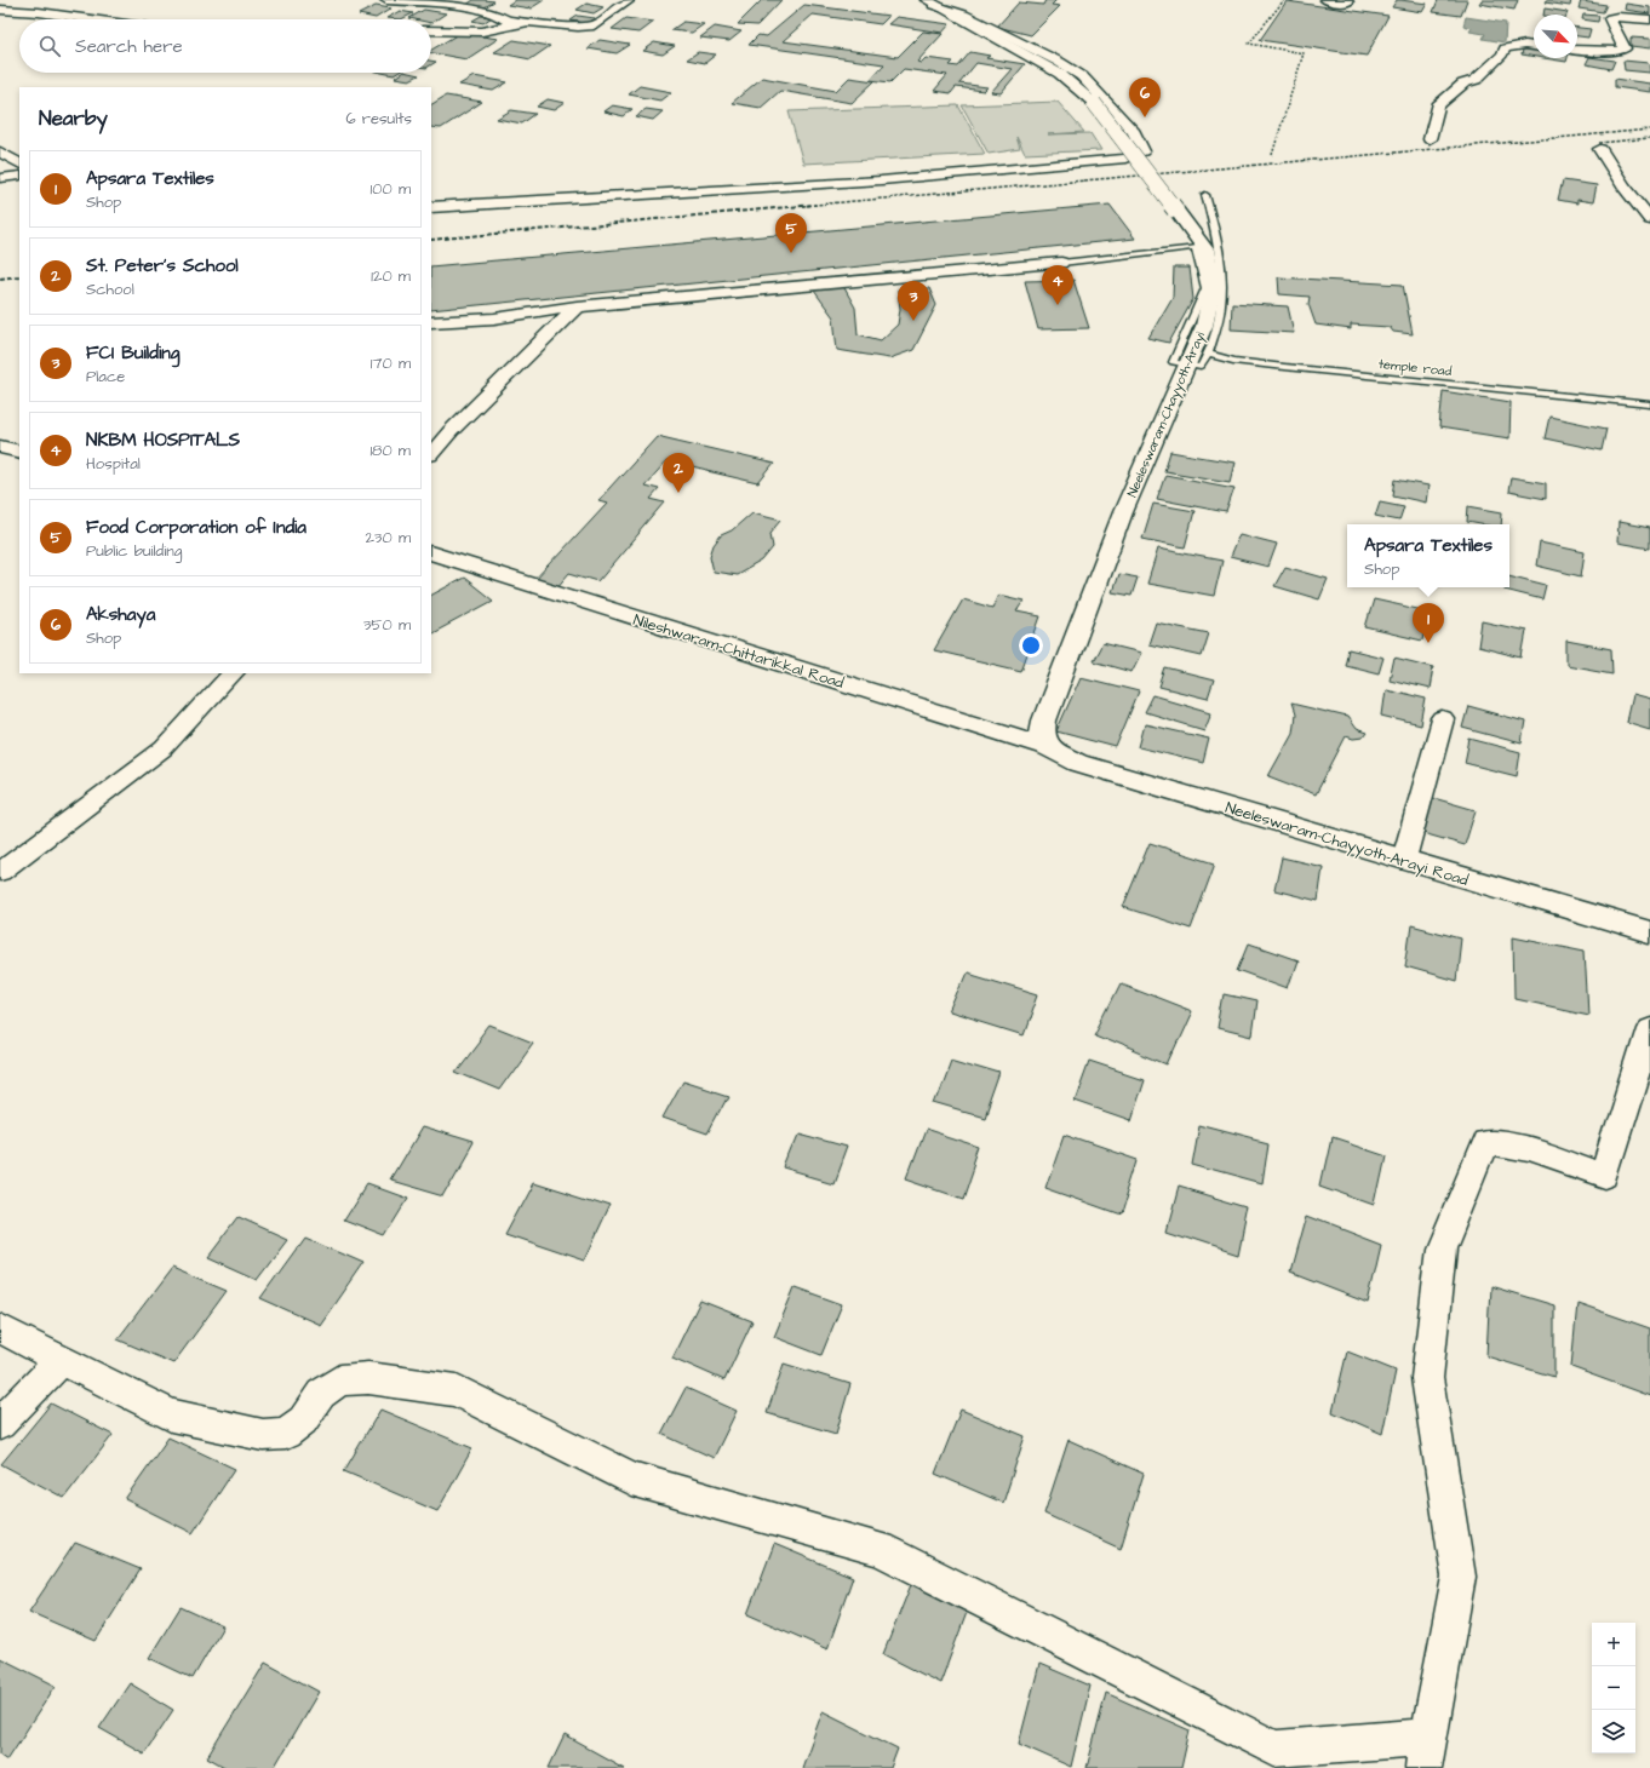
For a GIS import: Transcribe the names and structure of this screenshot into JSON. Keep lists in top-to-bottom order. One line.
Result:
{"streets":{"main road":["Neeleswaram-Chayyoth-Arayi","Nileshwaram-Chittarikkal Road","Neeleswaram-Chayyoth-Arayi Road"],"lane":["temple road"]},"crossings":[["Neeleswaram-Chayyoth-Arayi","Nileshwaram-Chittarikkal Road"],["Neeleswaram-Chayyoth-Arayi","Neeleswaram-Chayyoth-Arayi Road"],["Nileshwaram-Chittarikkal Road","Neeleswaram-Chayyoth-Arayi Road"]],"north":"bottom right","page":{"search":"Search here","pins":["6","5","4","3","2","1"],"heading":["Nearby","6 results"],"list":[{"mark":"1","name":"Apsara Textiles","note":"Shop","value":"100 m"},{"mark":"2","name":"St. Peter's School","note":"School","value":"120 m"},{"mark":"3","name":"FCI Building","note":"Place","value":"170 m"},{"mark":"4","name":"NKBM HOSPITALS","note":"Hospital","value":"180 m"},{"mark":"5","name":"Food Corporation of India","note":"Public building","value":"230 m"},{"mark":"6","name":"Akshaya","note":"Shop","value":"350 m"}],"popup":["Apsara Textiles","Shop"],"map_buttons":["+","−"]}}
